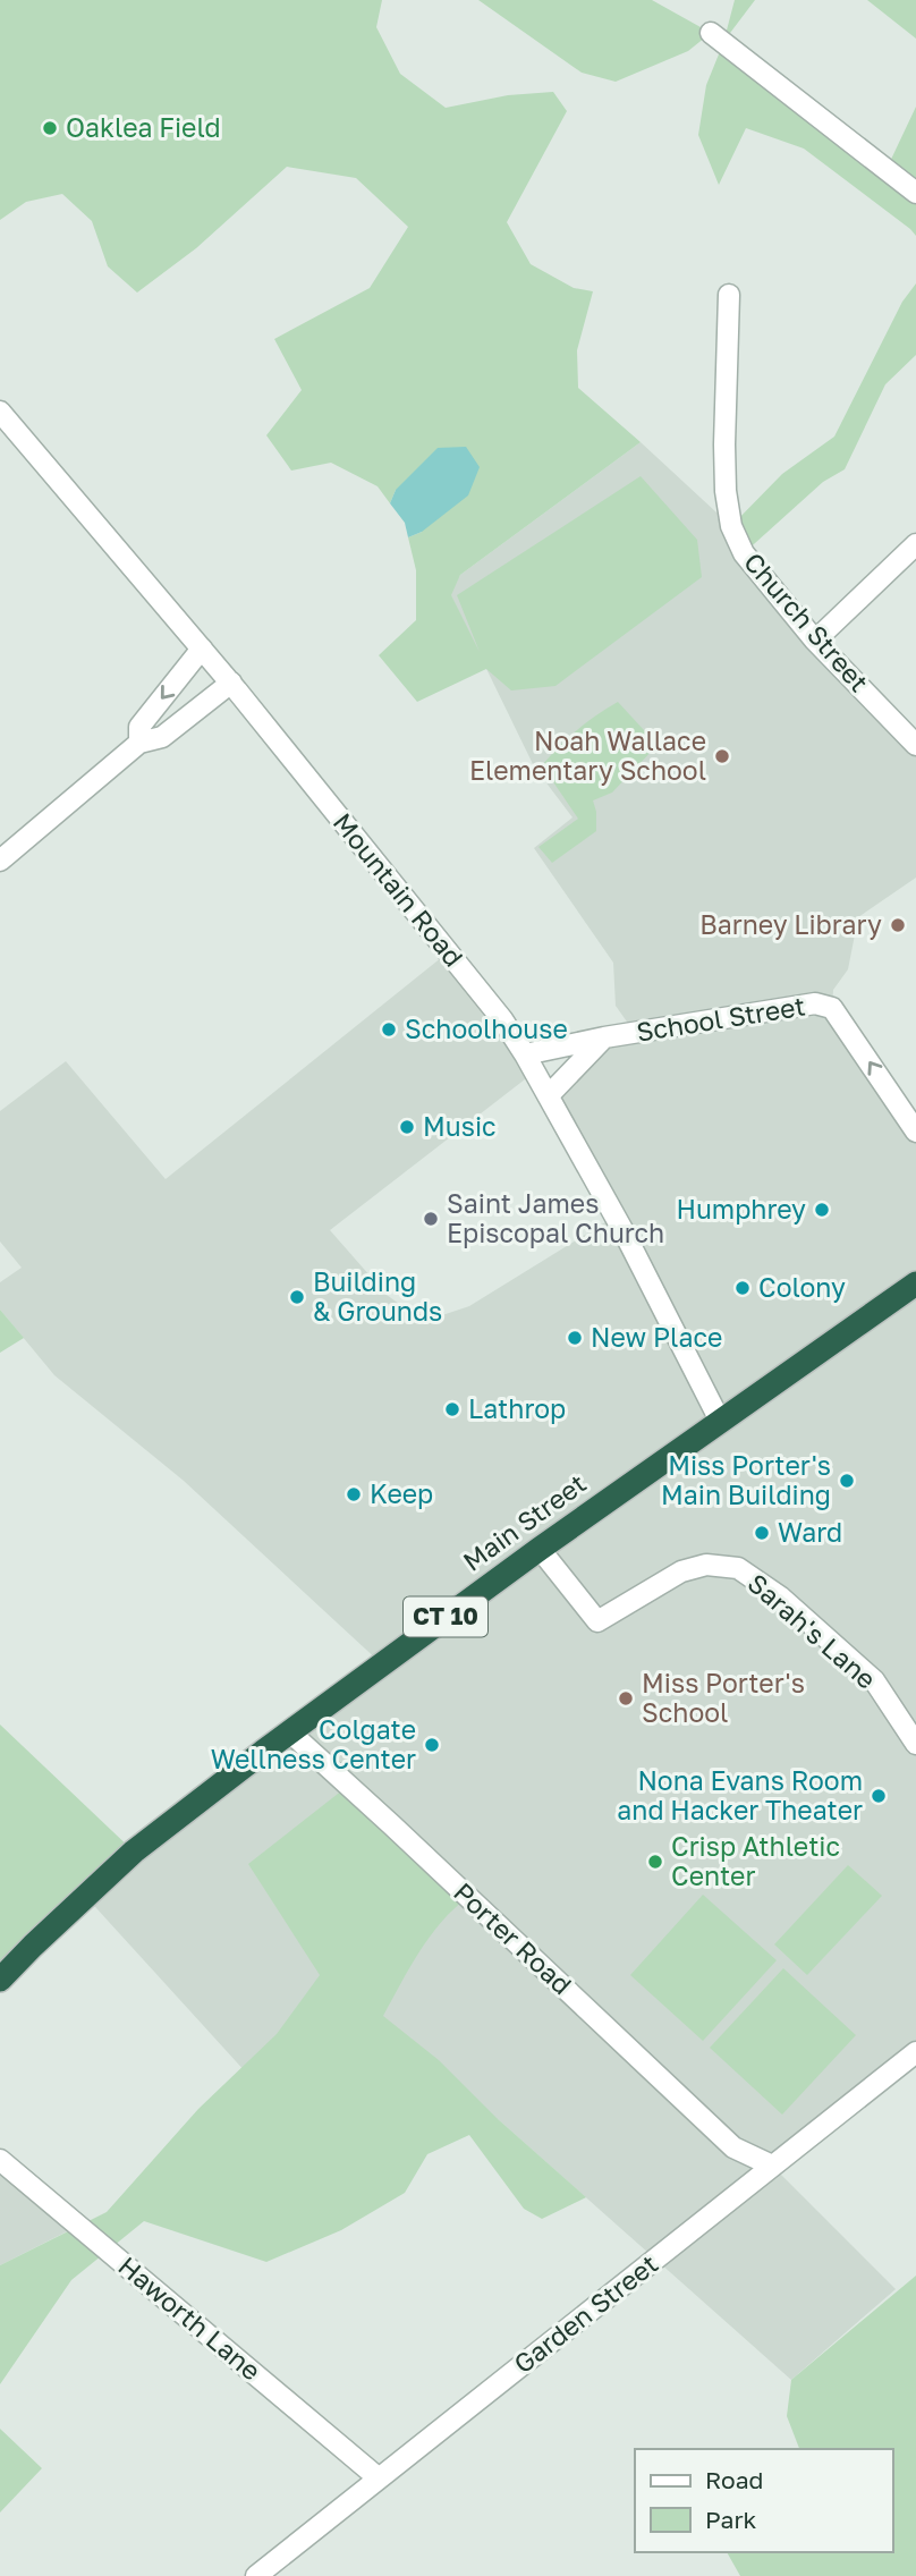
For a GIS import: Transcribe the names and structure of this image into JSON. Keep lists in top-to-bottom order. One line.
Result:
{"streets":{"highway":["Main Street","CT 10"],"street":["Church Street","Mountain Road","School Street","Sarah's Lane","Porter Road","Garden Street","Haworth Lane"]},"crossings":[["Mountain Road","School Street"],["Mountain Road","Main Street"],["Main Street","Sarah's Lane"],["Main Street","Porter Road"],["Porter Road","Garden Street"],["Garden Street","Haworth Lane"]],"one_way":["School Street"],"places":["Oaklea Field","Noah Wallace Elementary School","Barney Library","Schoolhouse","Music","Humphrey","Saint James Episcopal Church","Colony","Building & Grounds","New Place","Lathrop","Miss Porter's Main Building","Keep","Ward","Miss Porter's School","Colgate Wellness Center","Nona Evans Room and Hacker Theater","Crisp Athletic Center"],"legend":["Road","Park"]}
